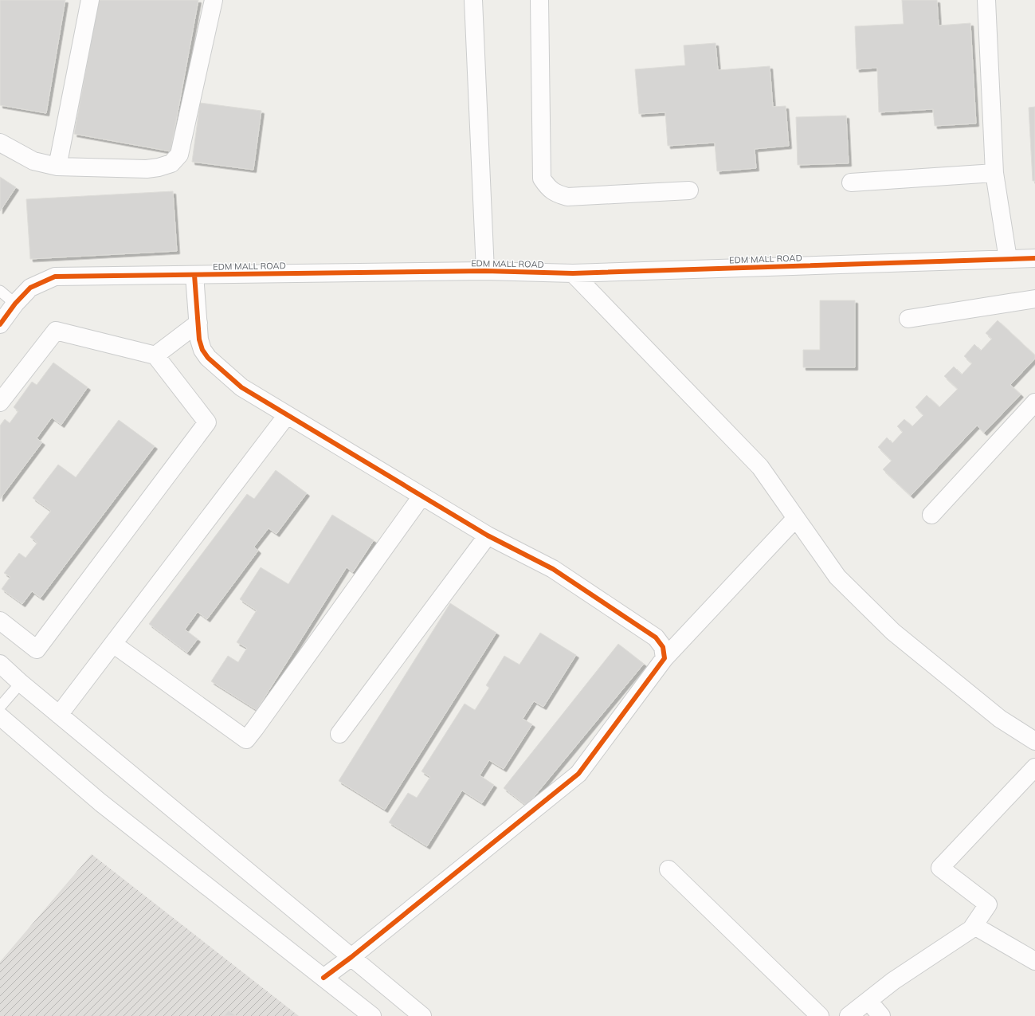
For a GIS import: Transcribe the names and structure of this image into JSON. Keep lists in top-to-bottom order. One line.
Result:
{"streets":{"street":["EDM MALL ROAD"]}}
